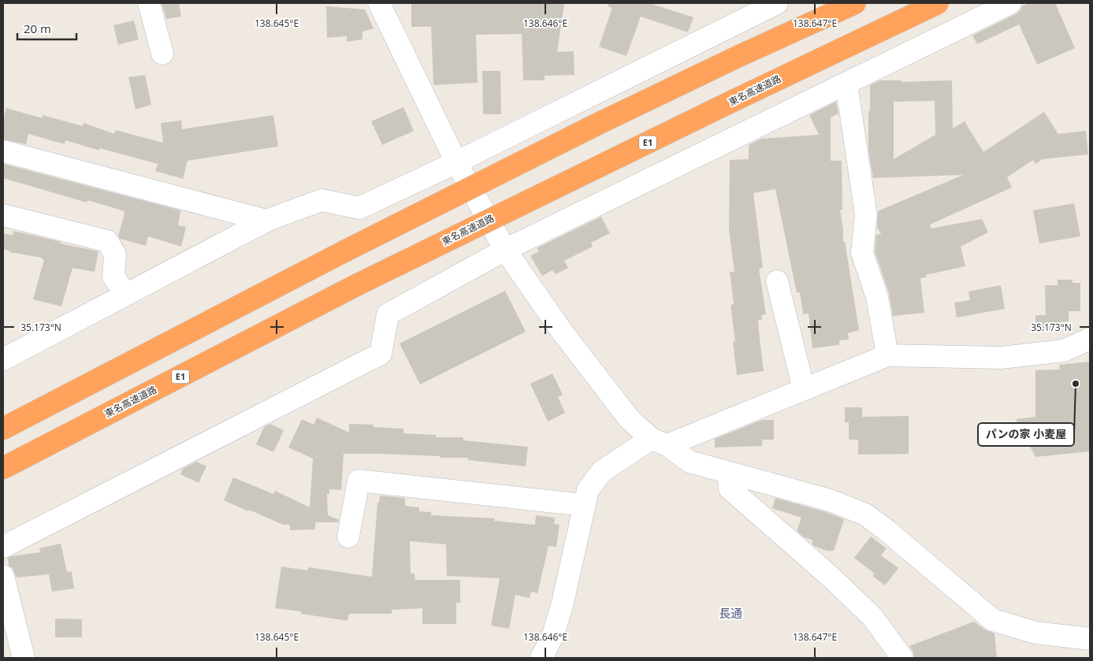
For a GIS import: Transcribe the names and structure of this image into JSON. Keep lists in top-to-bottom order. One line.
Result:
{"streets":{"highway":["東名高速道路","E1"]},"districts":["長通"],"places":["パンの家 小麦屋"],"scale_bar":"20 m","coordinates":["138.645°E","138.646°E","138.647°E","35.173°N"]}
